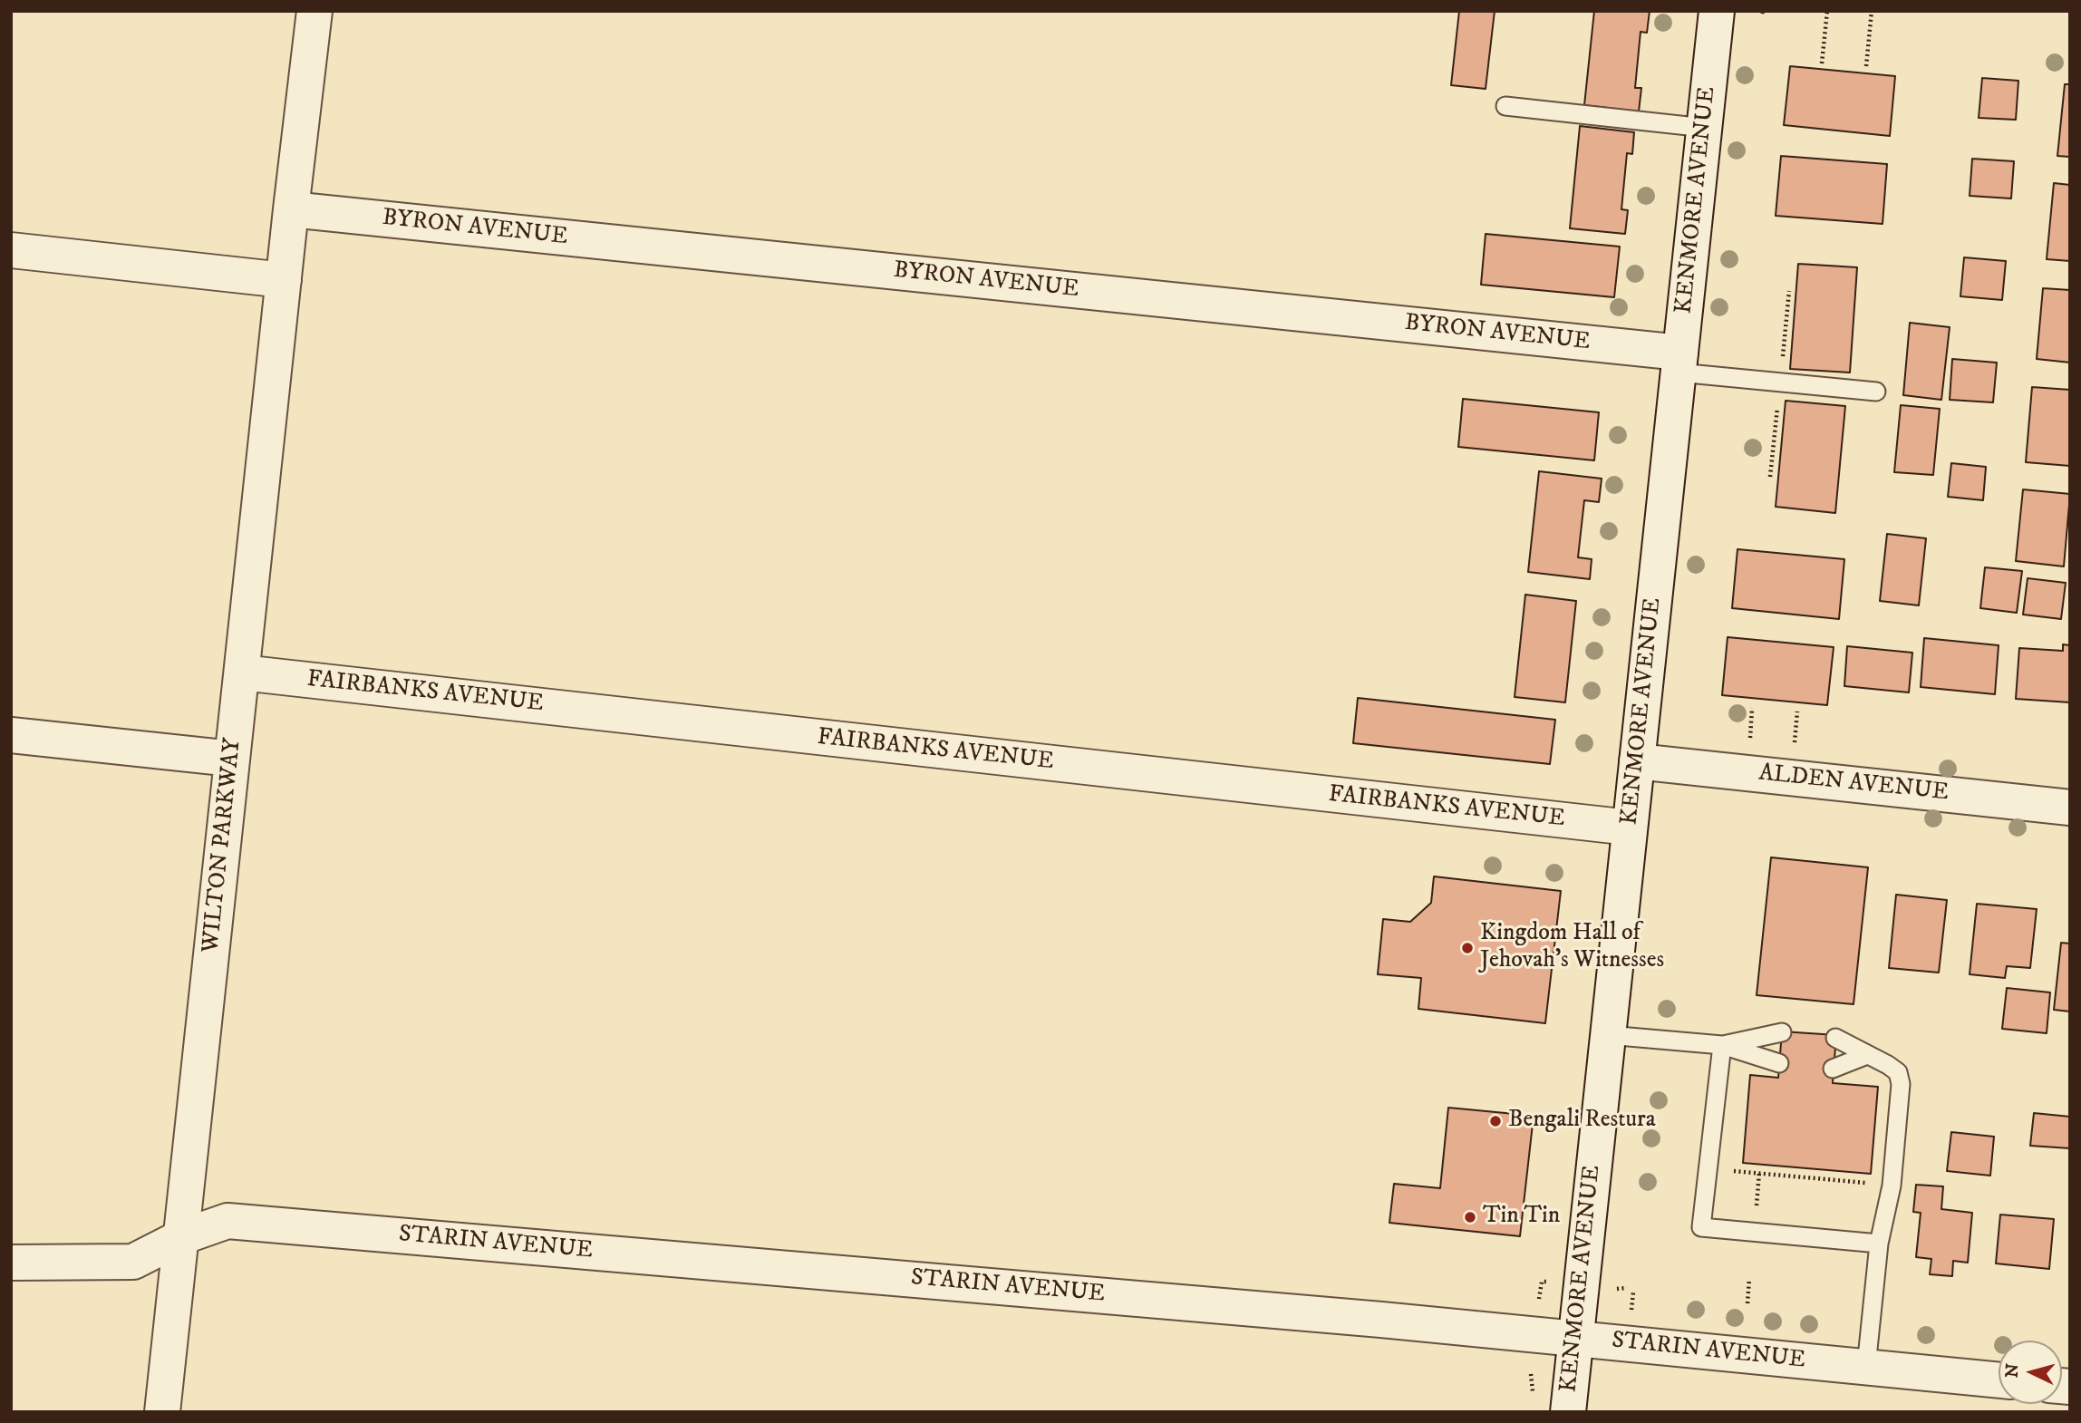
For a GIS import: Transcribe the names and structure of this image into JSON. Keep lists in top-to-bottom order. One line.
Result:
{"streets":{"street":["KENMORE AVENUE","BYRON AVENUE","FAIRBANKS AVENUE","ALDEN AVENUE","WILTON PARKWAY","STARIN AVENUE"]},"crossings":[["KENMORE AVENUE","BYRON AVENUE"],["KENMORE AVENUE","FAIRBANKS AVENUE"],["KENMORE AVENUE","ALDEN AVENUE"],["KENMORE AVENUE","STARIN AVENUE"],["BYRON AVENUE","WILTON PARKWAY"],["FAIRBANKS AVENUE","WILTON PARKWAY"],["WILTON PARKWAY","STARIN AVENUE"]],"places":["Kingdom Hall of Jehovah’s Witnesses","Bengali Restura","Tin Tin"],"north":"left"}
